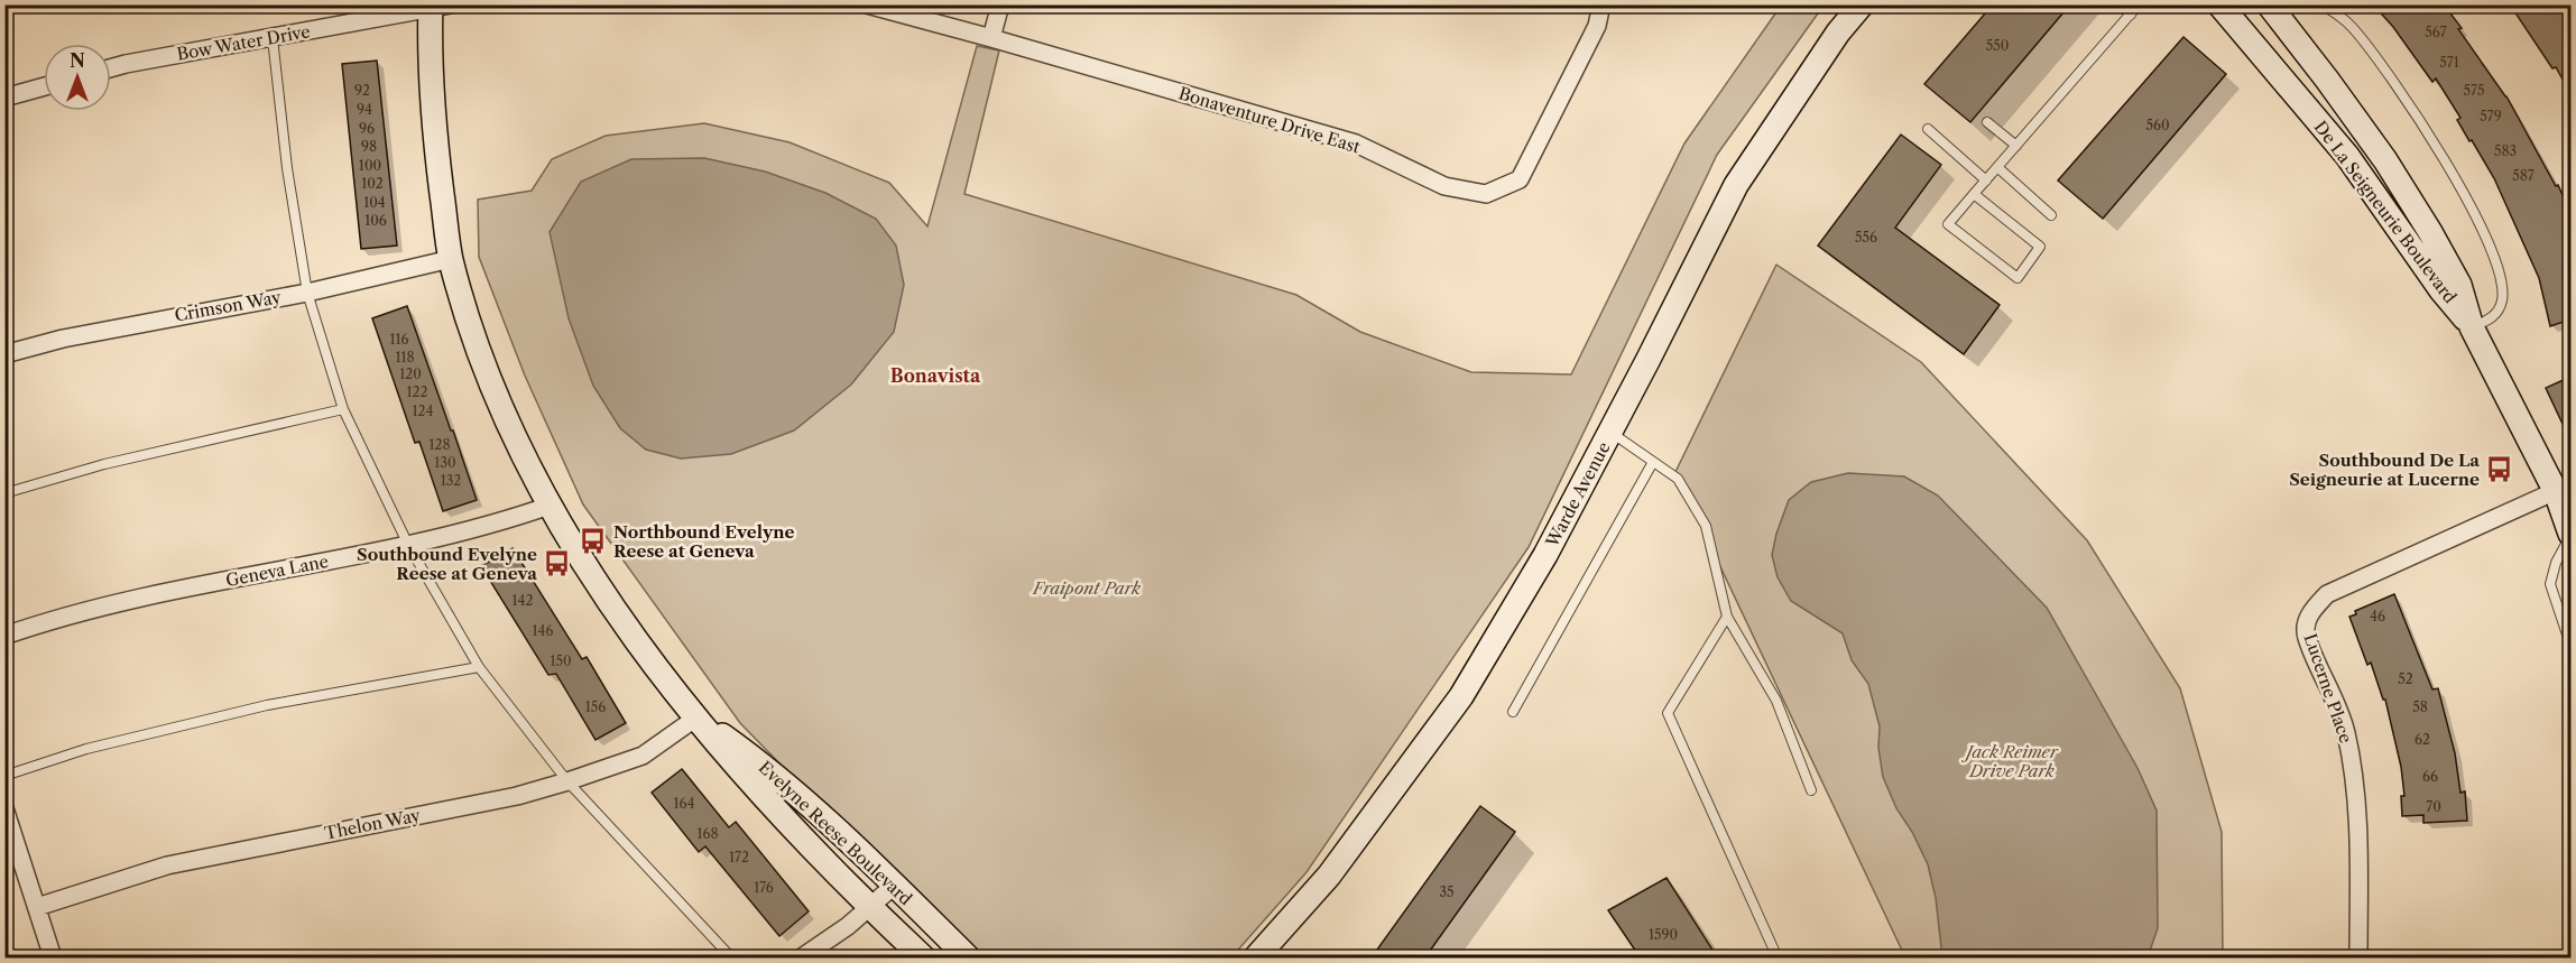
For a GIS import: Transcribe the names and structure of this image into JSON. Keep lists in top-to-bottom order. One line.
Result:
{"streets":{"street":["Bow Water Drive","Bonaventure Drive East","De La Seigneurie Boulevard","Crimson Way","Warde Avenue","Geneva Lane","Lucerne Place","Thelon Way","Evelyne Reese Boulevard"]},"crossings":[["Bow Water Drive","Evelyne Reese Boulevard"],["De La Seigneurie Boulevard","Lucerne Place"],["Crimson Way","Evelyne Reese Boulevard"],["Geneva Lane","Evelyne Reese Boulevard"],["Thelon Way","Evelyne Reese Boulevard"]],"districts":["Bonavista"],"parks":["Fraipont Park","Jack Reimer Drive Park"],"places":{"bus stop":["Southbound De La Seigneurie at Lucerne","Northbound Evelyne Reese at Geneva","Southbound Evelyne Reese at Geneva"]},"house_numbers":["567","550","571","92","575","94","579","560","96","98","583","100","587","102","104","106","556","116","118","120","122","124","128","130","132","142","46","146","150","52","156","58","62","66","164","70","168","172","176","35","1590"],"north":"top"}
